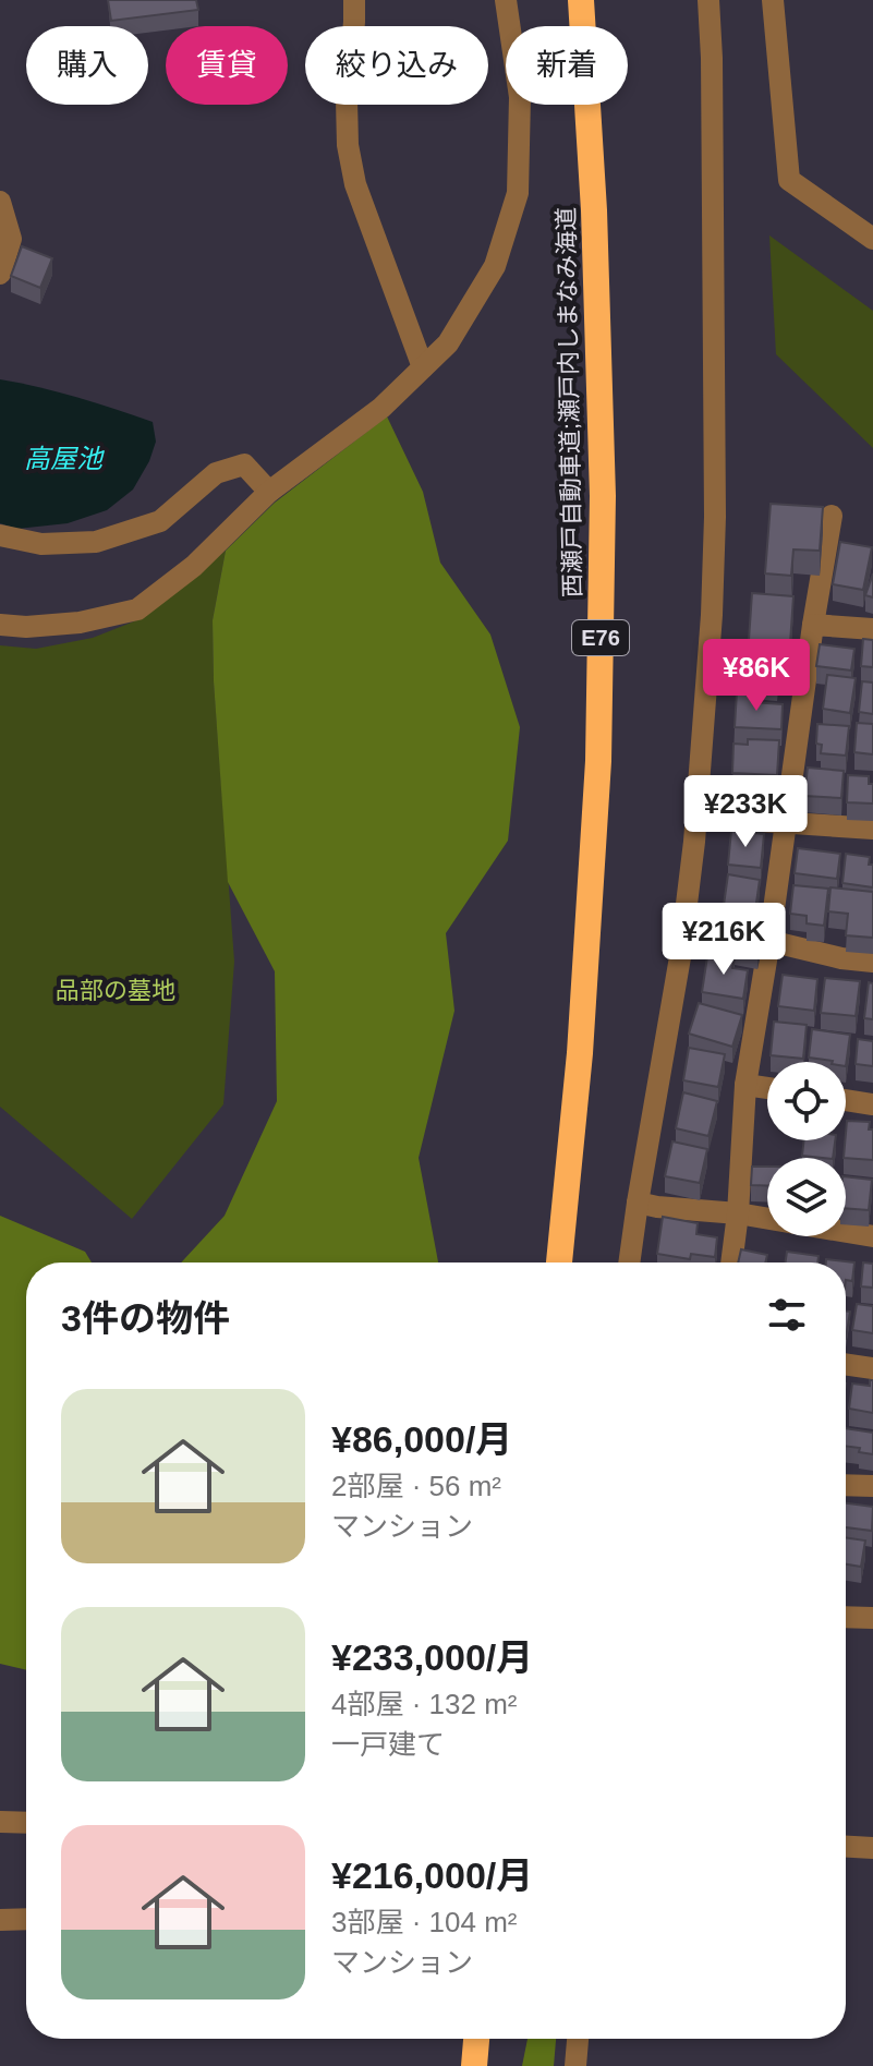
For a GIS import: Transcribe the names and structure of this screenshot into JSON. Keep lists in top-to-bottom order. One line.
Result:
{"streets":{"highway":["西瀬戸自動車道;瀬戸内しまなみ海道","E76"]},"water":["高屋池"],"parks":["品部の墓地"],"page":{"chip":["購入","賃貸","絞り込み","新着"],"price":["¥86K","¥233K","¥216K"],"heading":"3件の物件","list":[{"name":"¥86,000/月","note":"2部屋 · 56 m² · マンション"},{"name":"¥233,000/月","note":"4部屋 · 132 m² · 一戸建て"},{"name":"¥216,000/月","note":"3部屋 · 104 m² · マンション"}]}}
